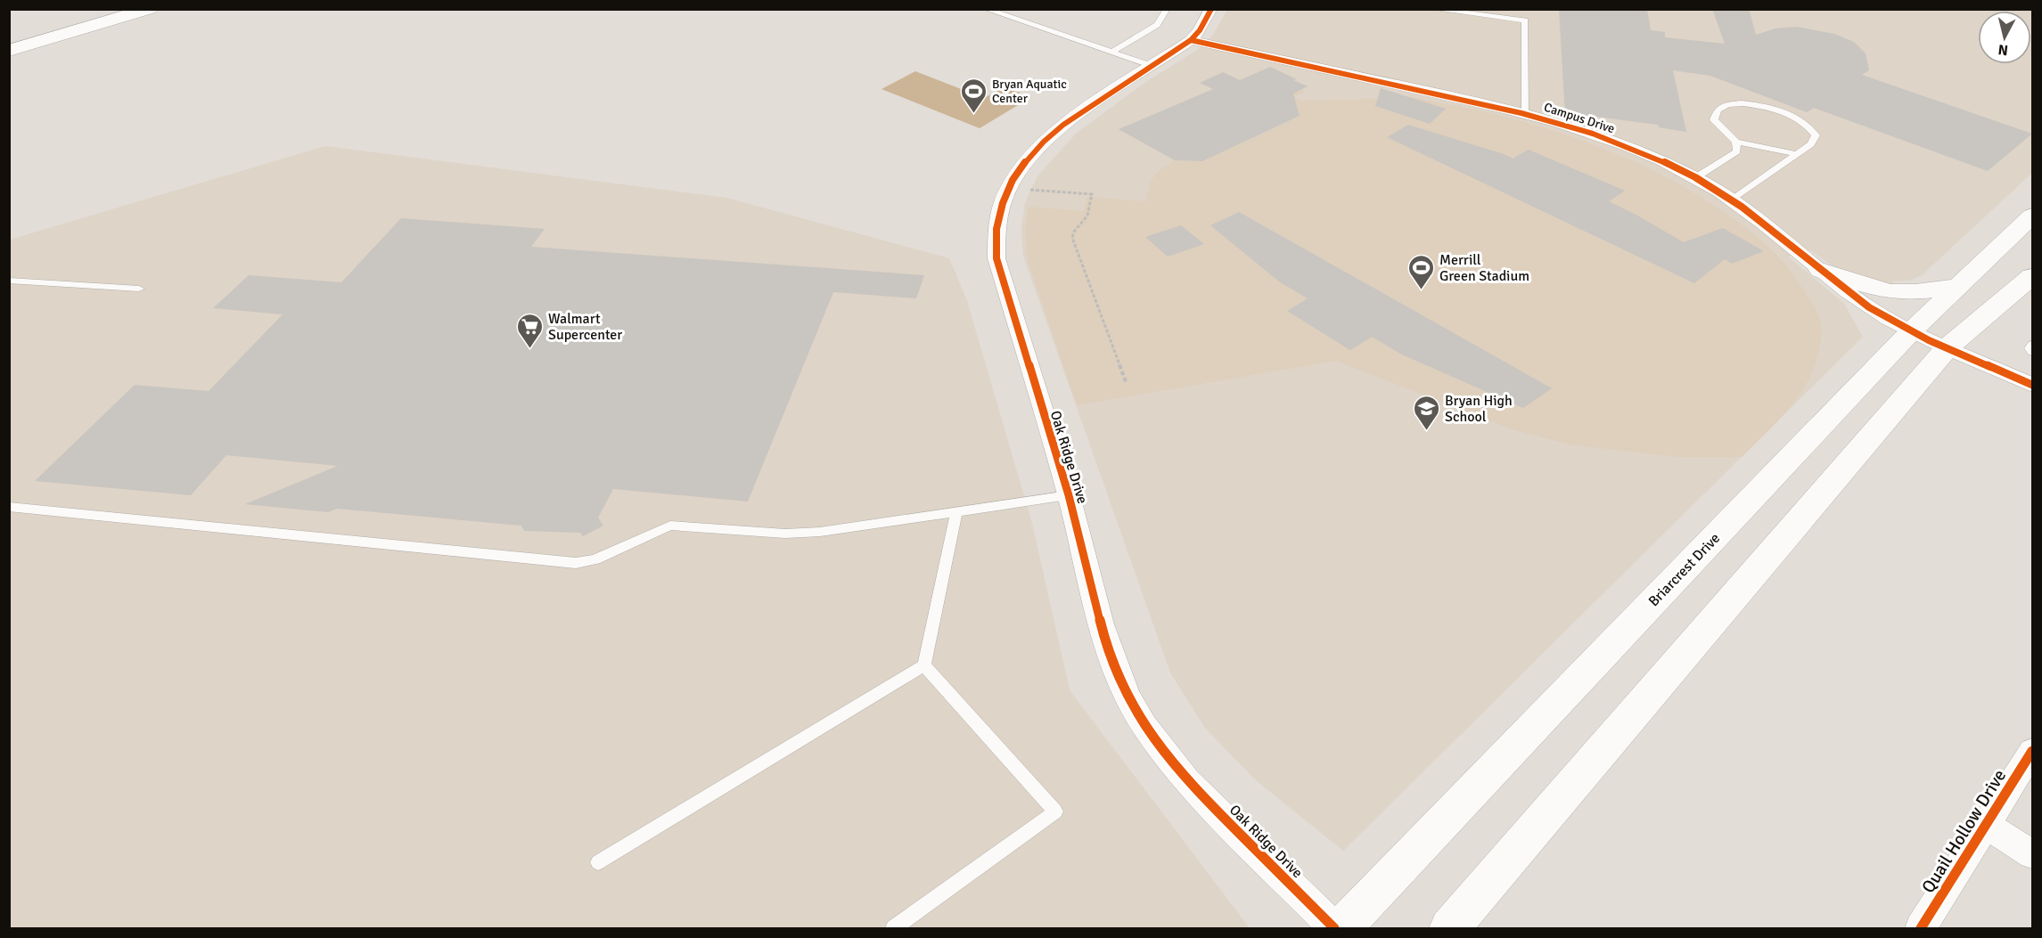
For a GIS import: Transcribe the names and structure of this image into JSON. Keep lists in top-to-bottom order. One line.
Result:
{"streets":{"main road":["Briarcrest Drive"],"street":["Campus Drive","Oak Ridge Drive","Quail Hollow Drive"]},"crossings":[["Campus Drive","Oak Ridge Drive"],["Campus Drive","Briarcrest Drive"]],"places":{"sports":["Bryan Aquatic Center","Merrill Green Stadium"],"supermarket":["Walmart Supercenter"],"school or university":["Bryan High School"]},"north":"bottom"}
